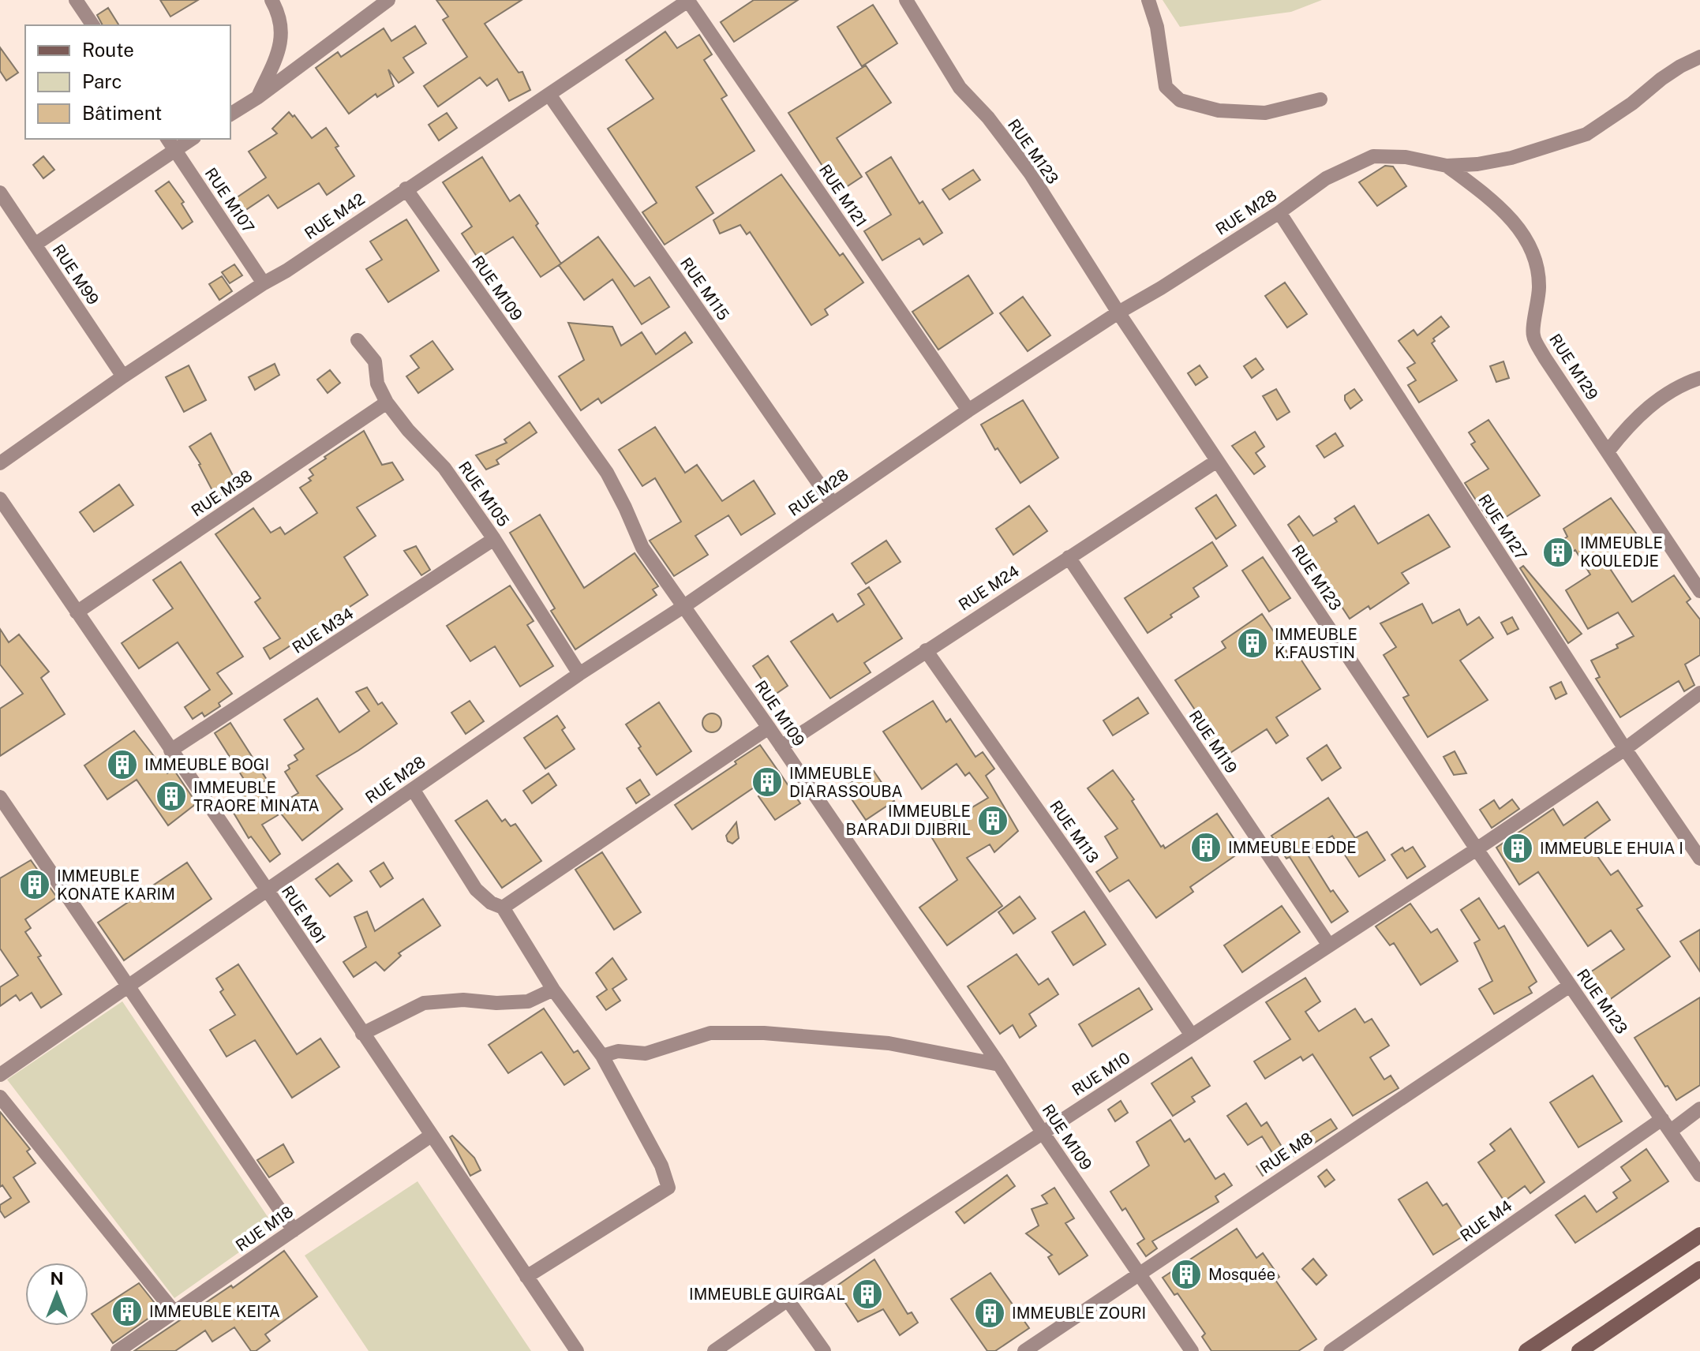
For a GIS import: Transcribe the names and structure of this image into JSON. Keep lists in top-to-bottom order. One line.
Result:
{"streets":{"street":["RUE M123","RUE M121","RUE M107","RUE M28","RUE M42","RUE M99","RUE M109","RUE M115","RUE M129","RUE M38","RUE M105","RUE M127","RUE M24","RUE M34","RUE M119","RUE M113","RUE M91","RUE M10","RUE M8","RUE M4","RUE M18"]},"crossings":[["RUE M123","RUE M28"],["RUE M123","RUE M24"],["RUE M123","RUE M10"],["RUE M123","RUE M8"],["RUE M123","RUE M4"],["RUE M121","RUE M28"],["RUE M121","RUE M42"],["RUE M107","RUE M42"],["RUE M28","RUE M109"],["RUE M28","RUE M115"],["RUE M28","RUE M129"],["RUE M28","RUE M105"],["RUE M28","RUE M127"],["RUE M28","RUE M91"],["RUE M42","RUE M99"],["RUE M42","RUE M109"],["RUE M42","RUE M115"],["RUE M109","RUE M24"],["RUE M109","RUE M10"],["RUE M109","RUE M8"],["RUE M38","RUE M105"],["RUE M38","RUE M91"],["RUE M105","RUE M34"],["RUE M127","RUE M10"],["RUE M24","RUE M119"],["RUE M24","RUE M113"],["RUE M34","RUE M91"],["RUE M119","RUE M10"],["RUE M113","RUE M10"],["RUE M91","RUE M18"]],"places":{"building":["IMMEUBLE KOULEDJE","IMMEUBLE K.FAUSTIN","IMMEUBLE BOGI","IMMEUBLE DIARASSOUBA","IMMEUBLE TRAORE MINATA","IMMEUBLE BARADJI DJIBRIL","IMMEUBLE EDDE","IMMEUBLE EHUIA I","IMMEUBLE KONATE KARIM","Mosquée","IMMEUBLE GUIRGAL","IMMEUBLE KEITA","IMMEUBLE ZOURI"]},"legend":["Route","Parc","Bâtiment"],"north":"top"}
